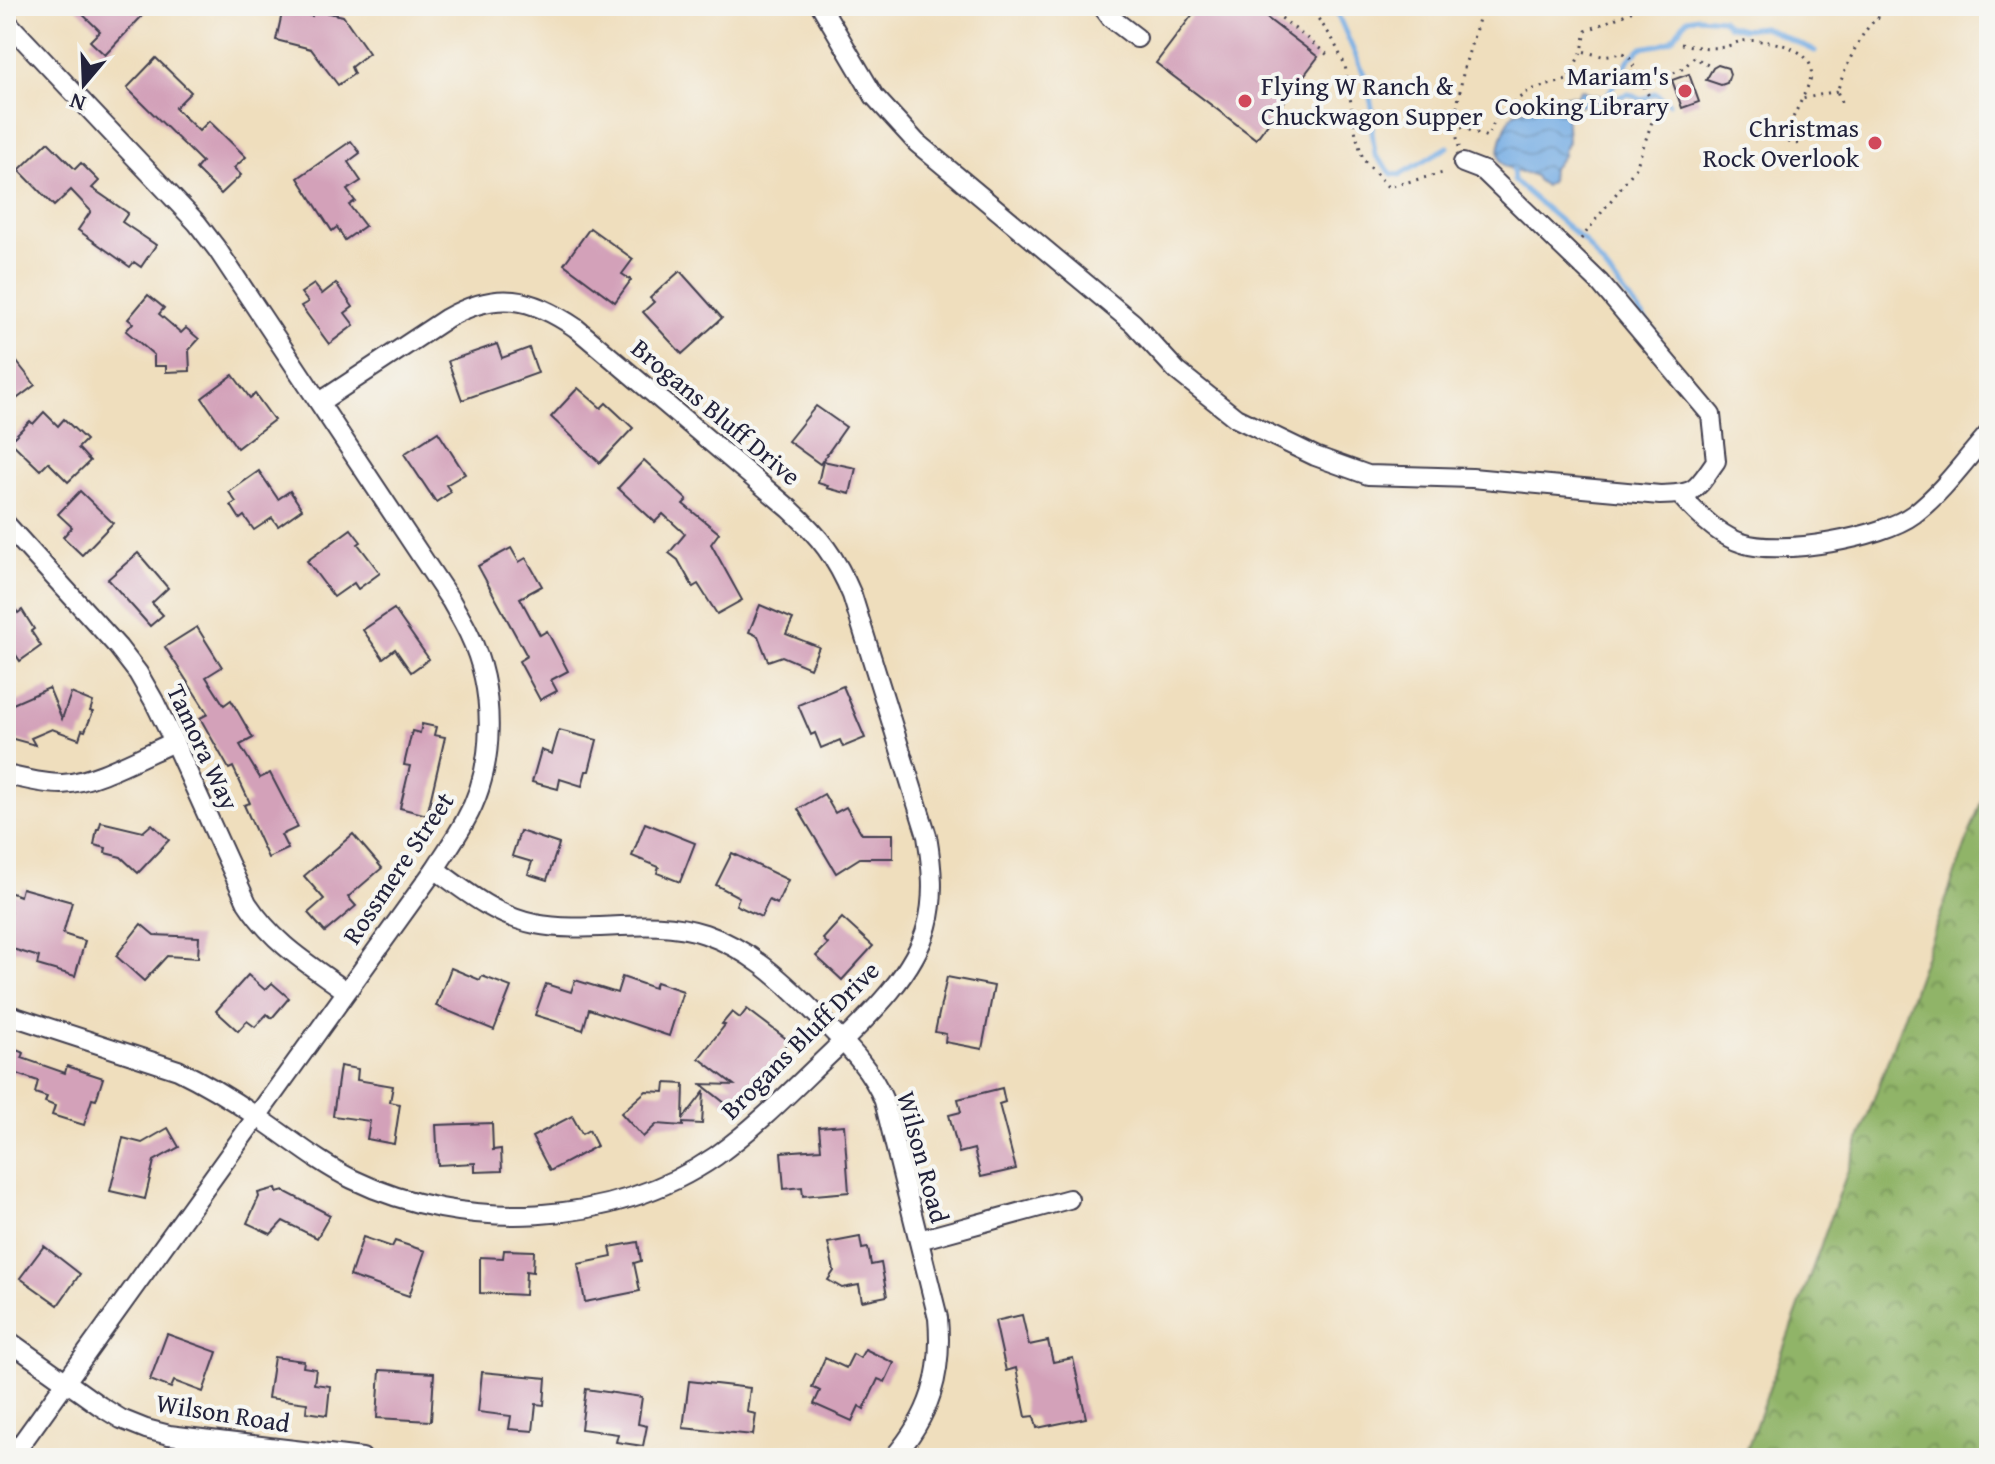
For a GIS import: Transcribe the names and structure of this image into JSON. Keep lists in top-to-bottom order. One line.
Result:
{"streets":{"street":["Brogans Bluff Drive","Tamora Way","Rossmere Street","Wilson Road"]},"crossings":[["Brogans Bluff Drive","Rossmere Street"],["Brogans Bluff Drive","Wilson Road"],["Tamora Way","Rossmere Street"],["Rossmere Street","Wilson Road"]],"places":["Mariam's Cooking Library","Flying W Ranch & Chuckwagon Supper","Christmas Rock Overlook"],"north":"bottom"}
